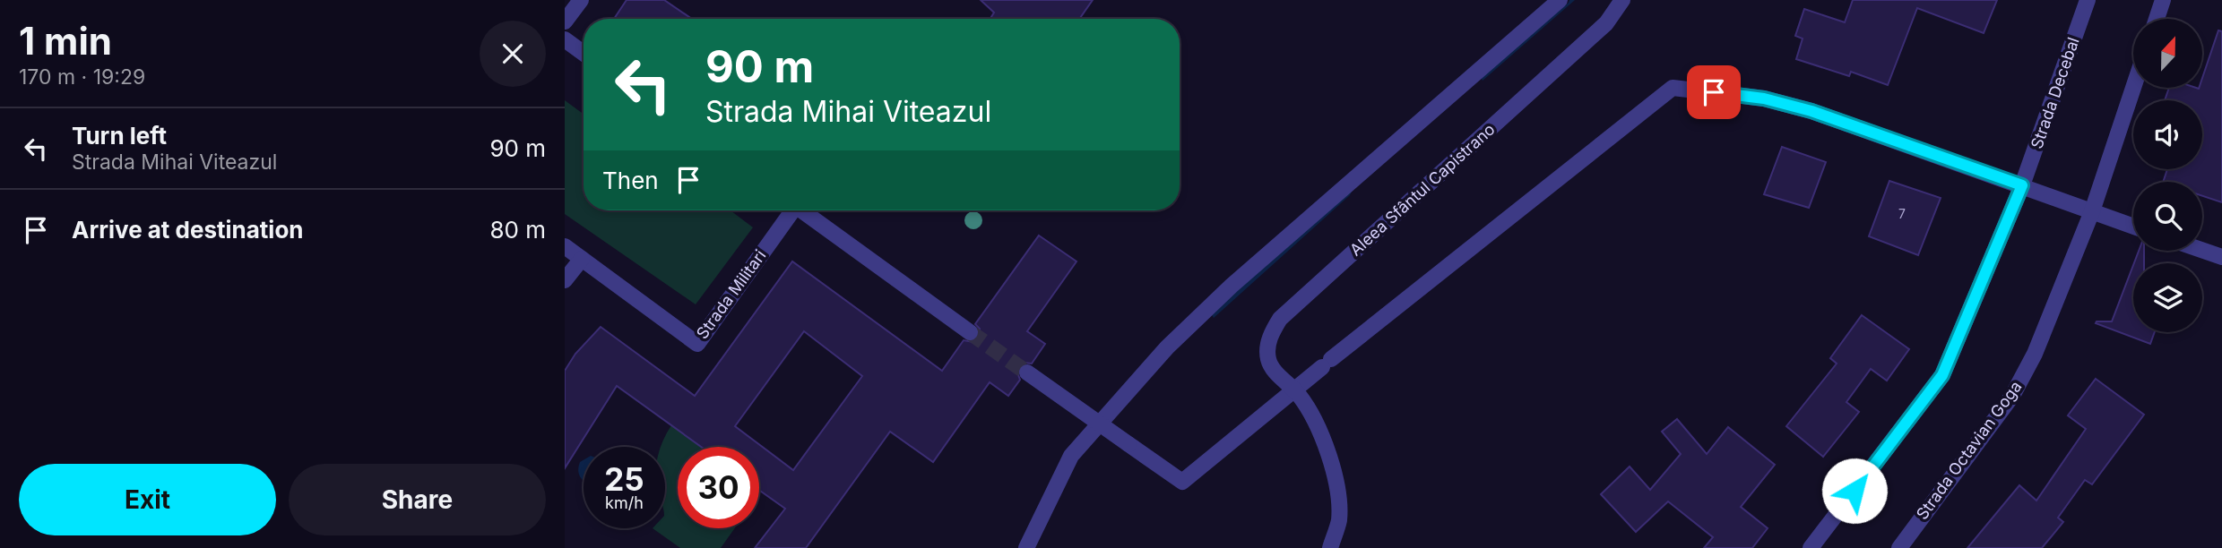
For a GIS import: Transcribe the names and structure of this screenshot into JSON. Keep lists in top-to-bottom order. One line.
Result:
{"streets":{"street":["Strada Decebal","Aleea Sfântul Capistrano","Strada Militari","Strada Octavian Goga"]},"house_numbers":["7"],"north":"top","page":{"heading":["1 min","170 m · 19:29"],"turn":["90 m","Strada Mihai Viteazul"],"list":[{"name":"Turn left","note":"Strada Mihai Viteazul","value":"90 m"},{"name":"Arrive at destination","value":"80 m"}],"then":"Then","speed":"25 km/h","limit":"30","buttons":["Exit","Share"]}}
